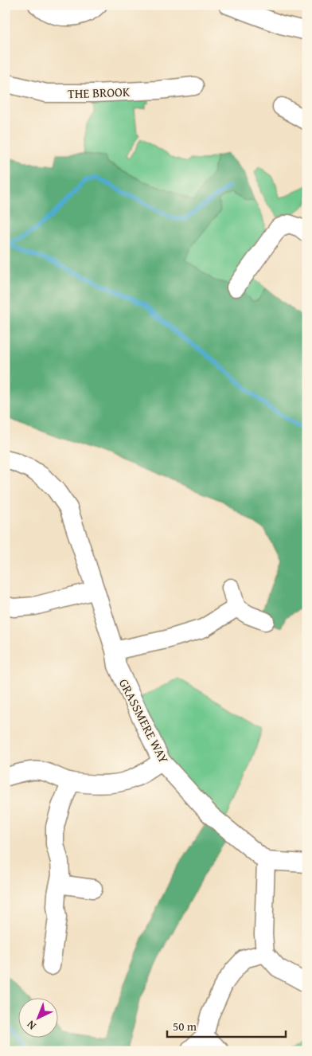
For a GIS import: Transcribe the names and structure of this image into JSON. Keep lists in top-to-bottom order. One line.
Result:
{"streets":{"street":["THE BROOK","GRASSMERE WAY"]},"scale_bar":"50 m","north":"bottom left"}
